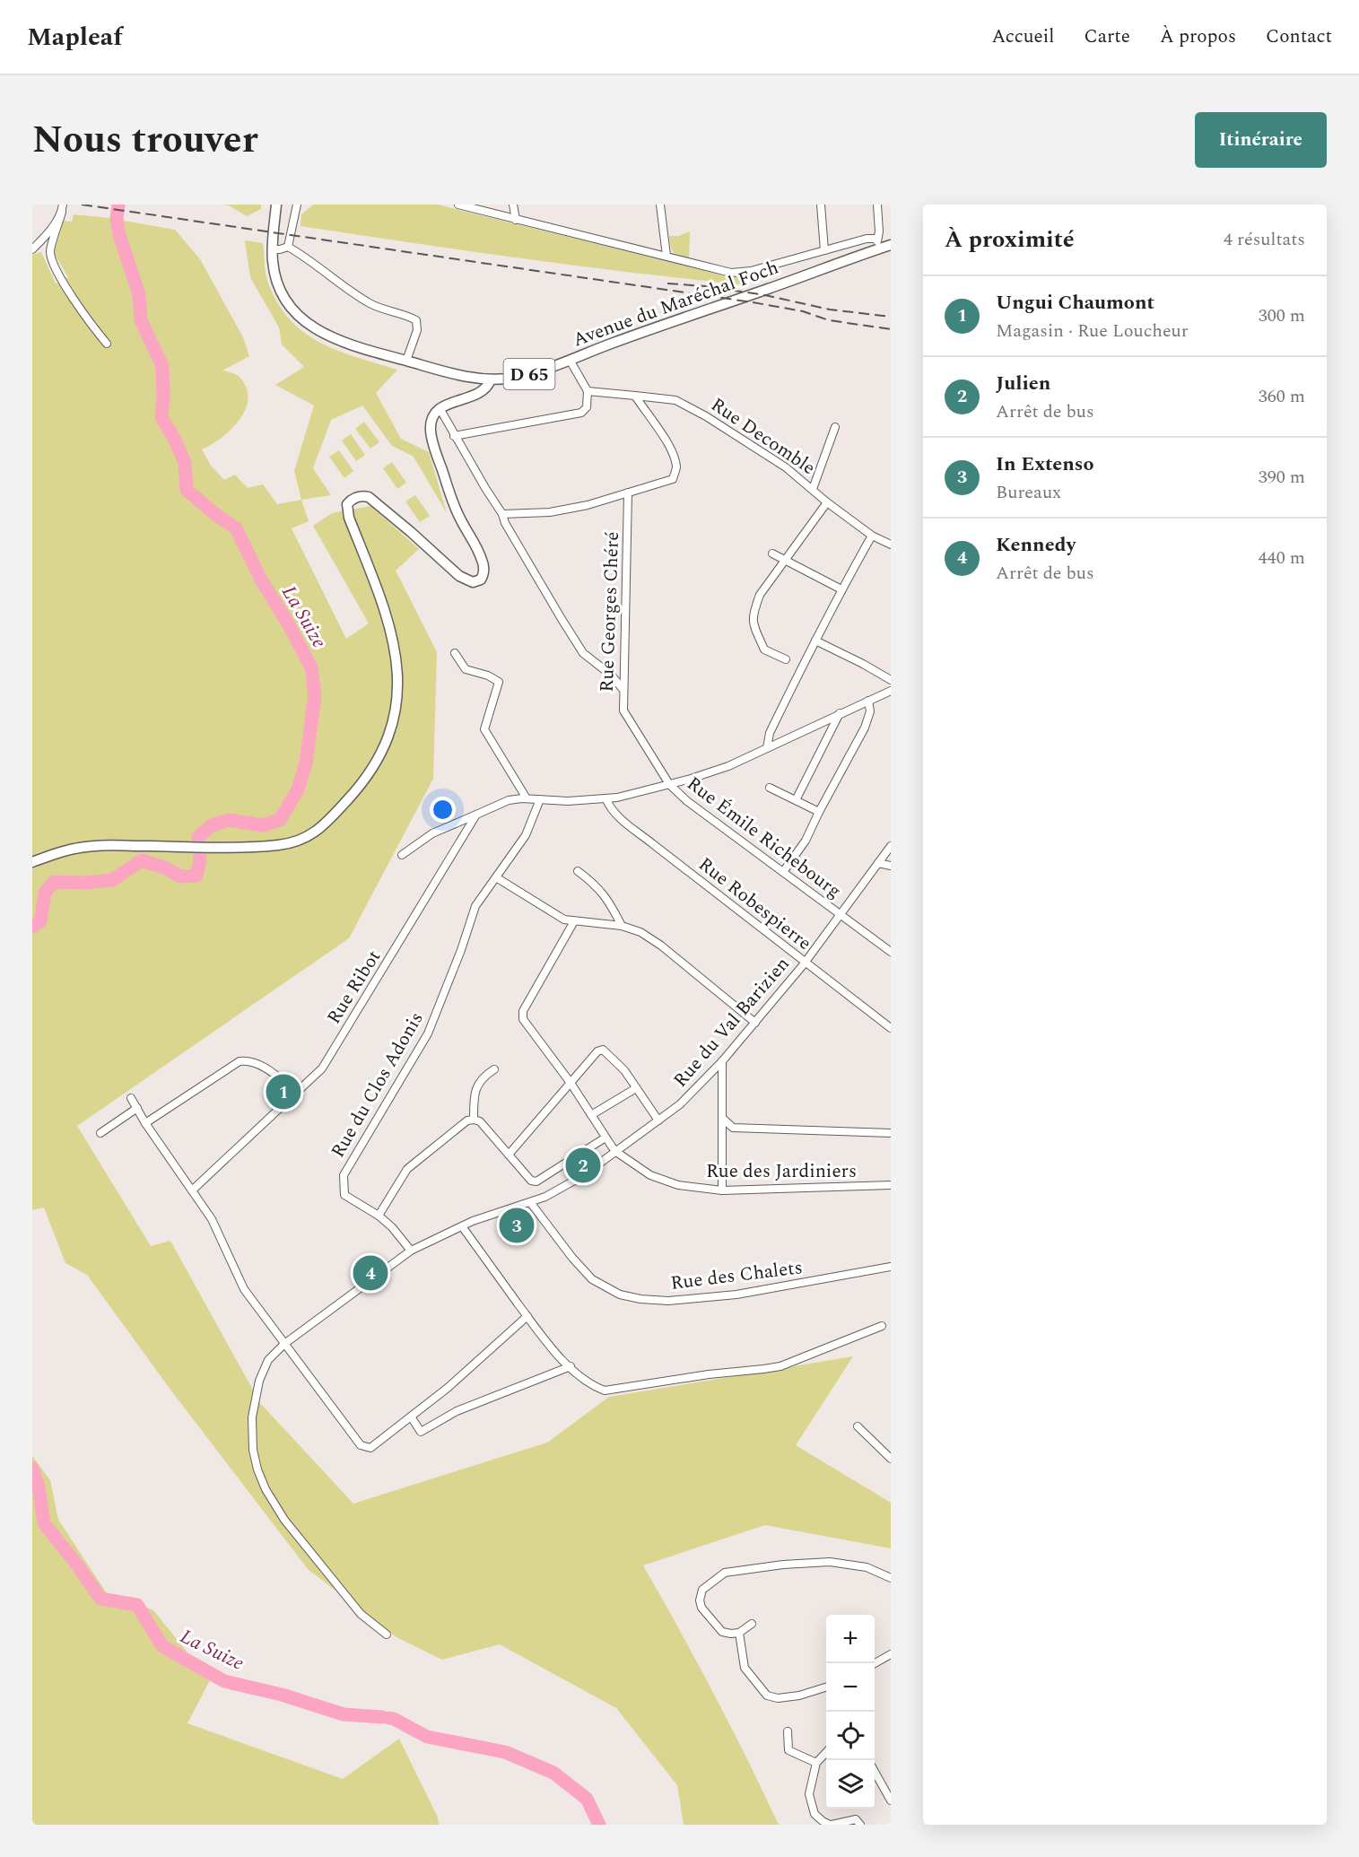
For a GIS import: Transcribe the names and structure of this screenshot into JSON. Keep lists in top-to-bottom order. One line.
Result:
{"streets":{"main road":["Avenue du Maréchal Foch","D 65"],"street":["Rue Decomble","Rue Georges Chéré","Rue Émile Richebourg","Rue Robespierre","Rue Ribot","Rue du Val Barizien","Rue du Clos Adonis","Rue des Jardiniers","Rue des Chalets"]},"crossings":[["Rue Georges Chéré","Rue Émile Richebourg"],["Rue Émile Richebourg","Rue du Val Barizien"],["Rue Robespierre","Rue du Val Barizien"],["Rue du Val Barizien","Rue du Clos Adonis"],["Rue du Val Barizien","Rue des Jardiniers"],["Rue du Val Barizien","Rue des Chalets"]],"water":["La Suize"],"page":{"header":"Mapleaf","nav":["Accueil","Carte","À propos","Contact"],"title":"Nous trouver","buttons":"Itinéraire","heading":["À proximité","4 résultats"],"list":[{"mark":"1","name":"Ungui Chaumont","note":"Magasin · Rue Loucheur","value":"300 m"},{"mark":"2","name":"Julien","note":"Arrêt de bus","value":"360 m"},{"mark":"3","name":"In Extenso","note":"Bureaux","value":"390 m"},{"mark":"4","name":"Kennedy","note":"Arrêt de bus","value":"440 m"}],"pins":["1","2","3","4"],"map_buttons":["+","−"]}}
